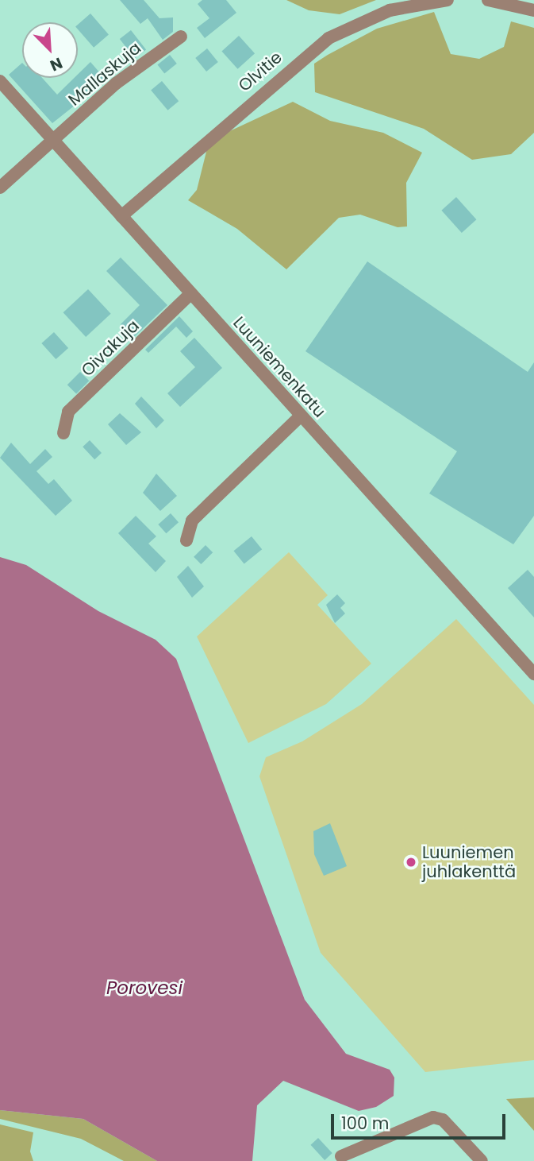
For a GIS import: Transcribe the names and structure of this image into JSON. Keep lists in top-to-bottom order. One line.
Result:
{"streets":{"street":["Olvitie","Mallaskuja","Oivakuja","Luuniemenkatu"]},"crossings":[["Olvitie","Luuniemenkatu"],["Mallaskuja","Luuniemenkatu"],["Oivakuja","Luuniemenkatu"]],"water":["Porovesi"],"places":["Luuniemen juhlakenttä"],"scale_bar":"100 m","north":"bottom right"}
